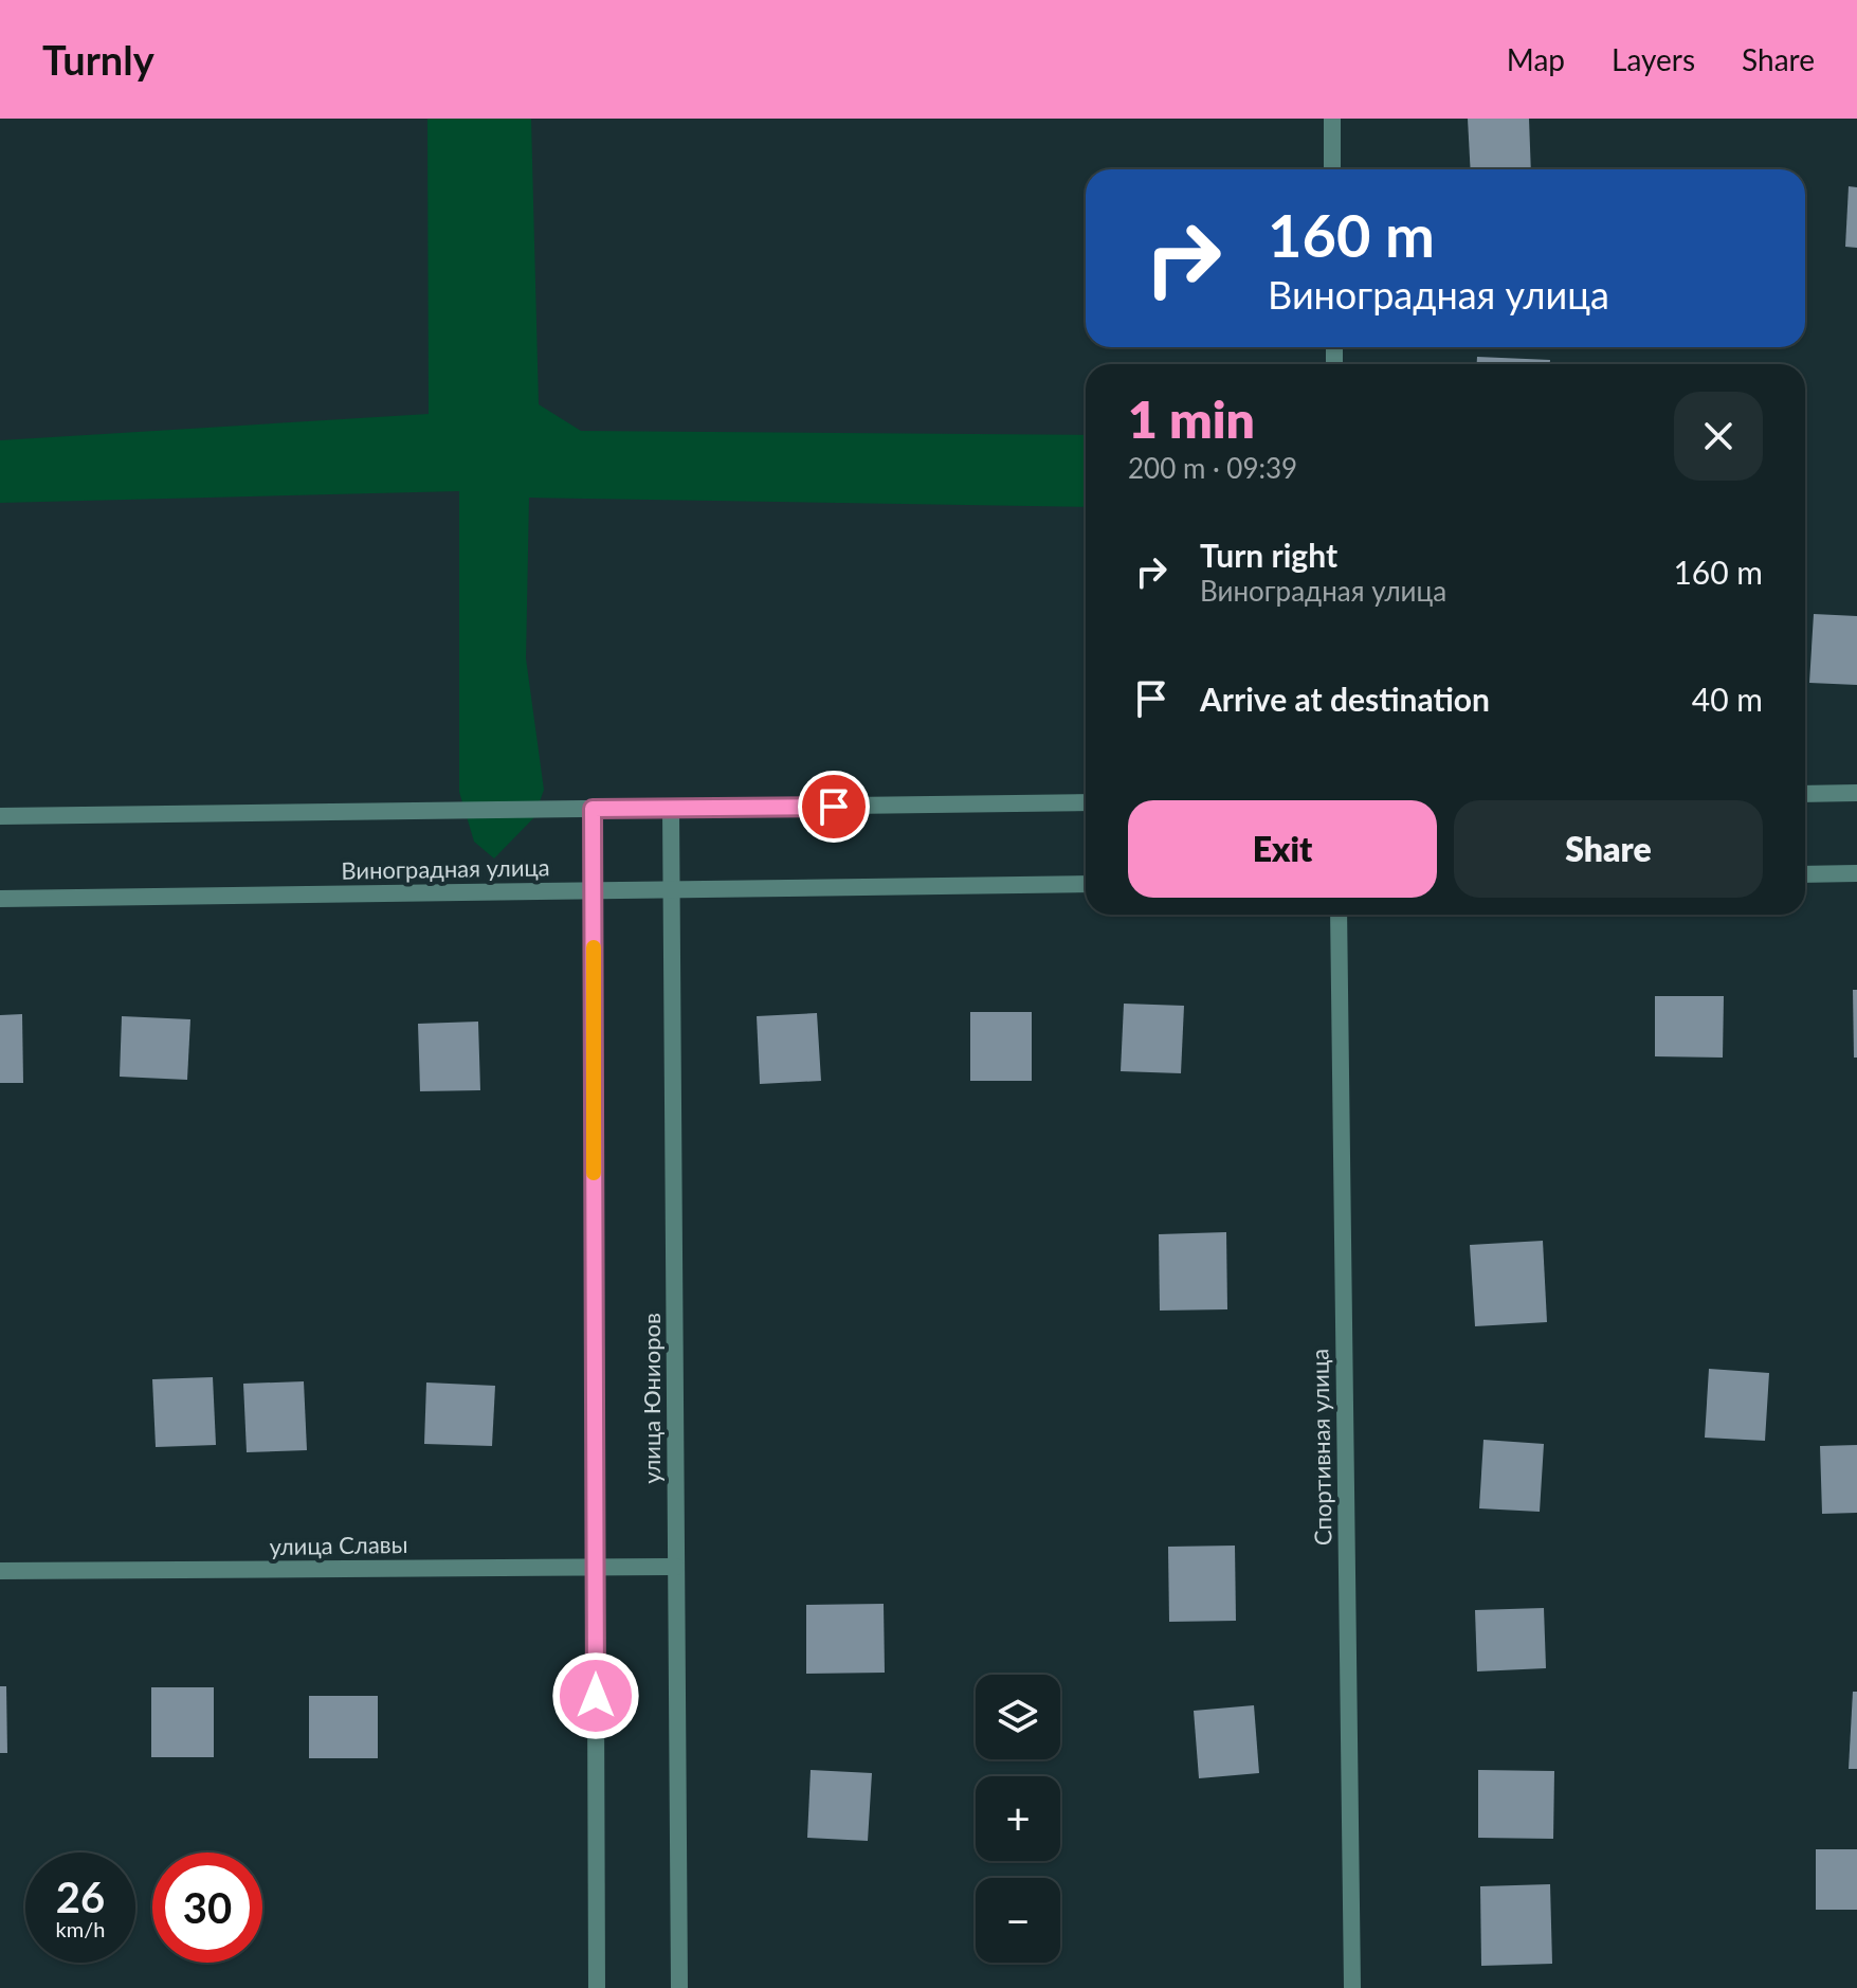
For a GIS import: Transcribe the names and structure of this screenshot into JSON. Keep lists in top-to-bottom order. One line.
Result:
{"streets":{"street":["Виноградная улица","улица Юниоров","Спортивная улица","улица Славы"]},"crossings":[["Виноградная улица","улица Юниоров"],["улица Юниоров","улица Славы"]],"page":{"header":"Turnly","nav":["Map","Layers","Share"],"turn":["160 m","Виноградная улица"],"heading":["1 min","200 m · 09:39"],"list":[{"name":"Turn right","note":"Виноградная улица","value":"160 m"},{"name":"Arrive at destination","value":"40 m"}],"buttons":["Exit","Share"],"map_buttons":["+","−"],"speed":"26 km/h","limit":"30"}}
